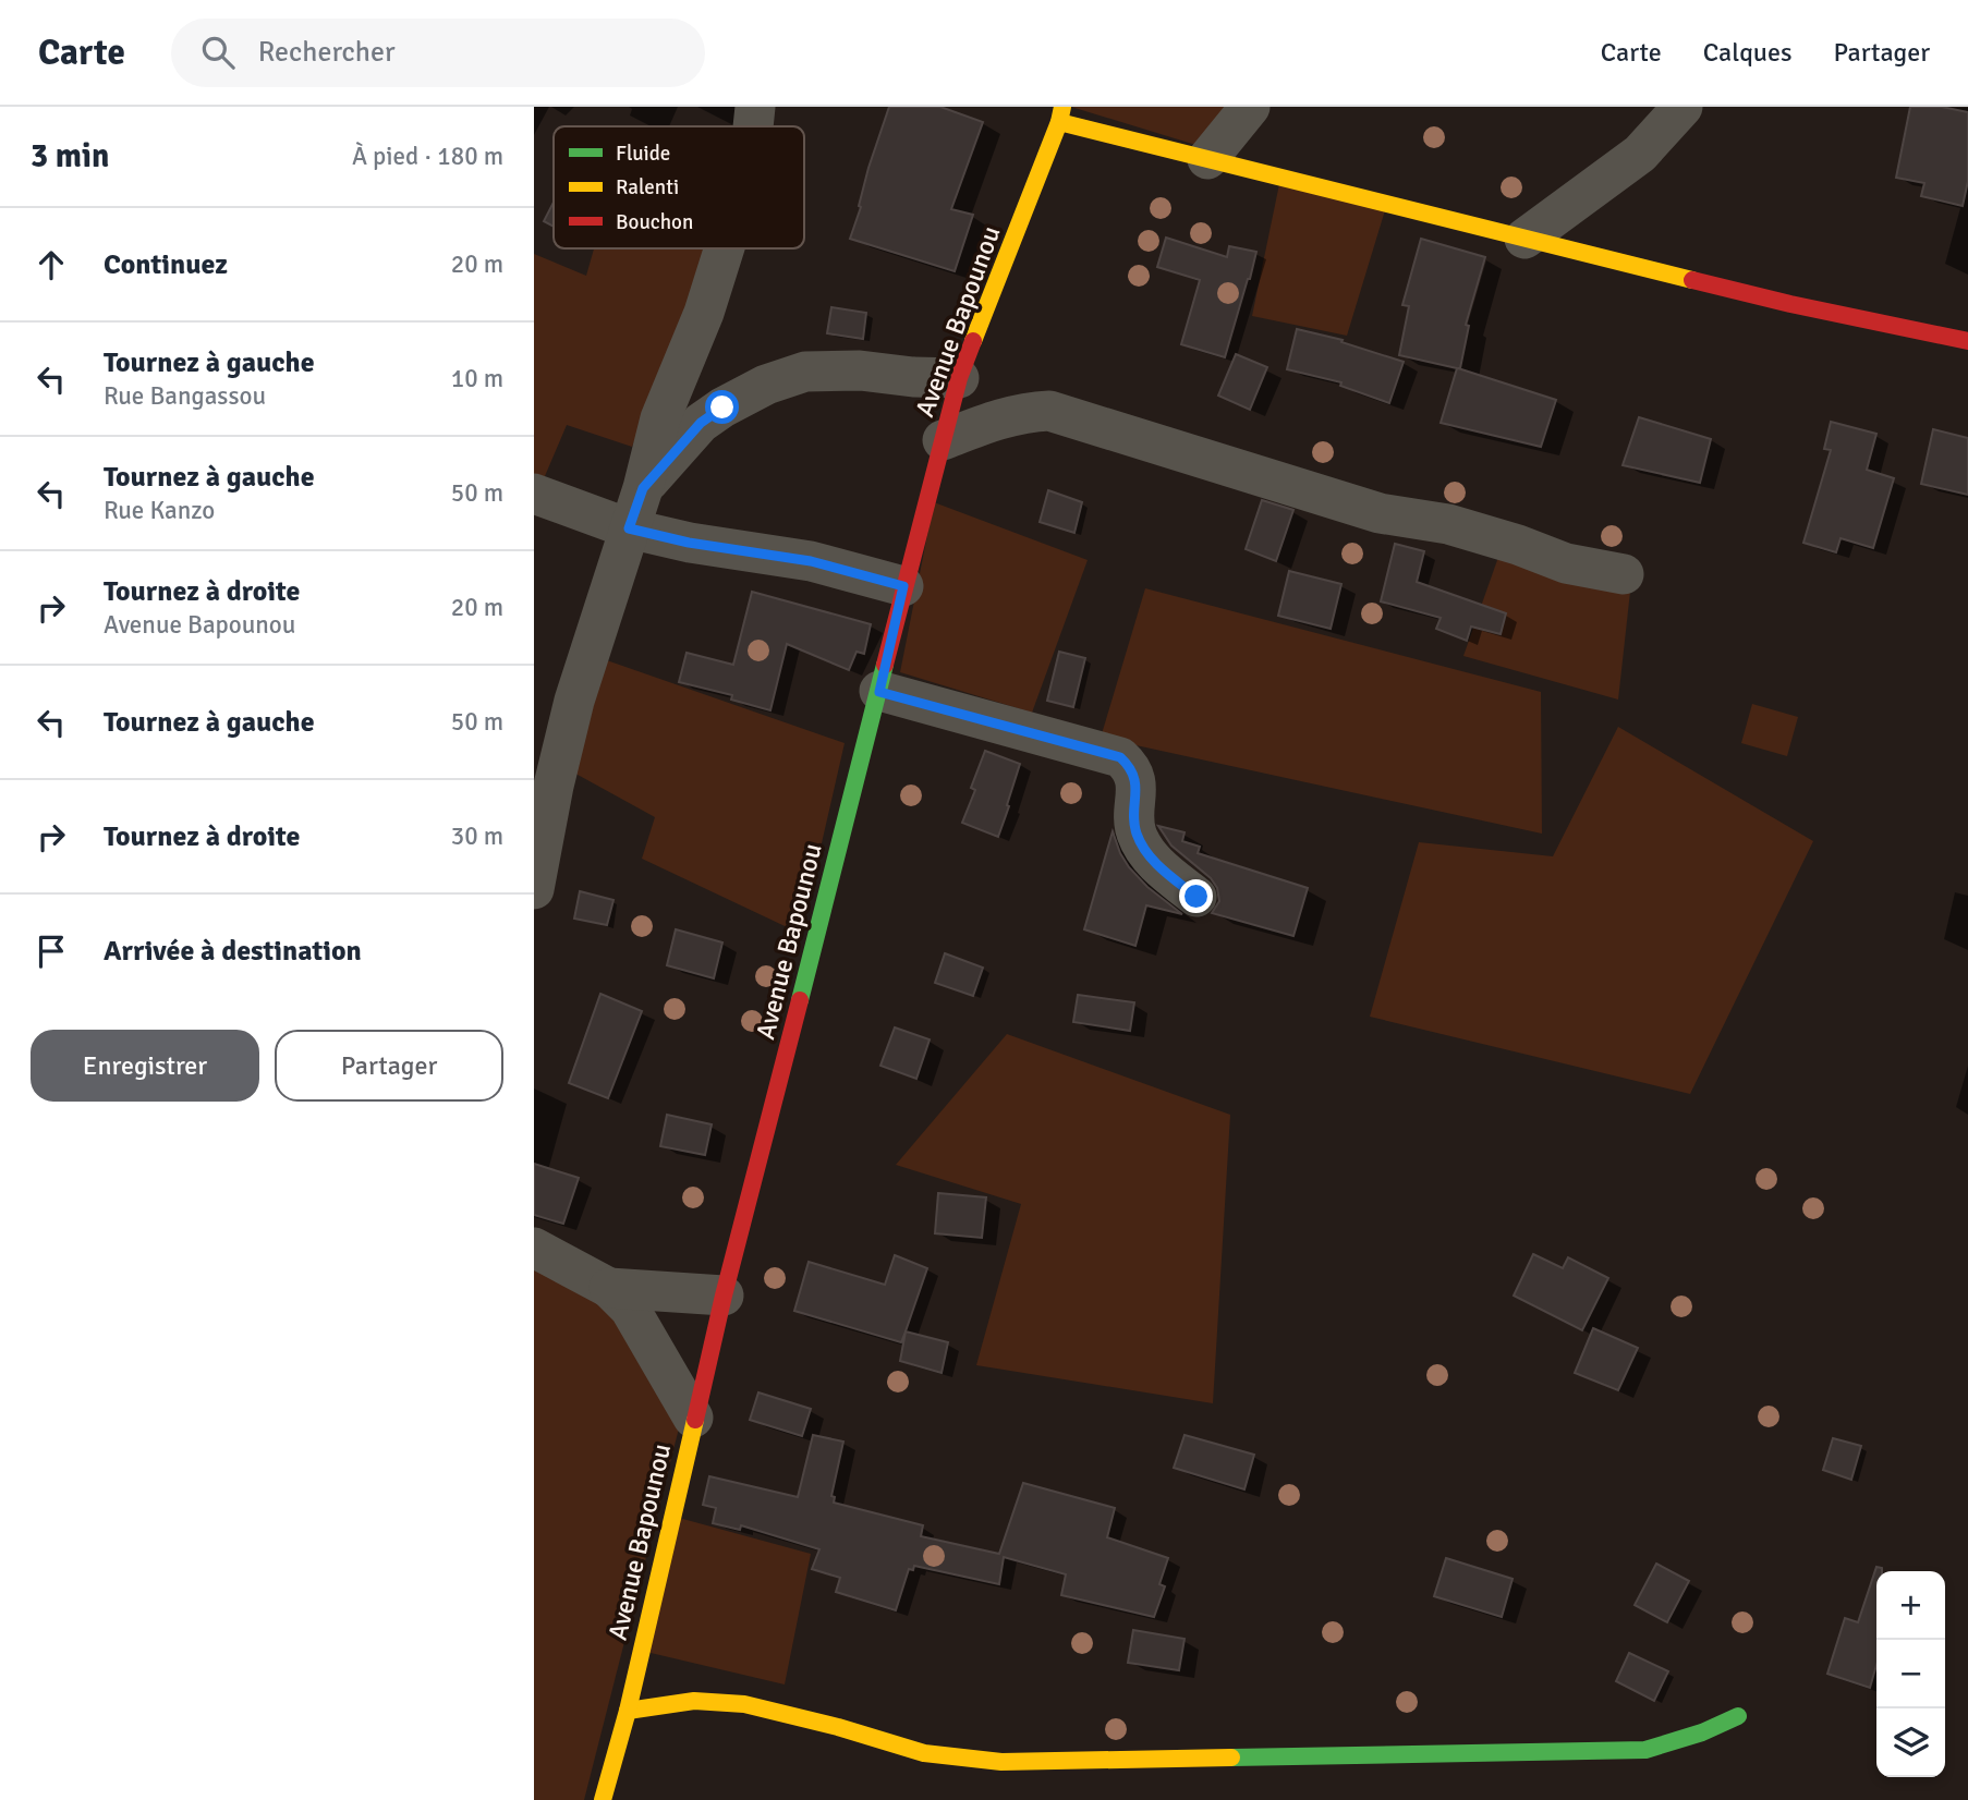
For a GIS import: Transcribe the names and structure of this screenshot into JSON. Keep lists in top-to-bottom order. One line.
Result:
{"streets":{"street":["Avenue Bapounou"]},"legend":["Fluide","Ralenti","Bouchon"],"page":{"header":"Carte","search":"Rechercher","nav":["Carte","Calques","Partager"],"heading":["3 min","À pied · 180 m"],"list":[["Continuez","20 m"],["Tournez à gauche","Rue Bangassou","10 m"],["Tournez à gauche","Rue Kanzo","50 m"],["Tournez à droite","Avenue Bapounou","20 m"],["Tournez à gauche","50 m"],["Tournez à droite","30 m"],"Arrivée à destination"],"buttons":["Enregistrer","Partager"],"map_buttons":["+","−"]}}
